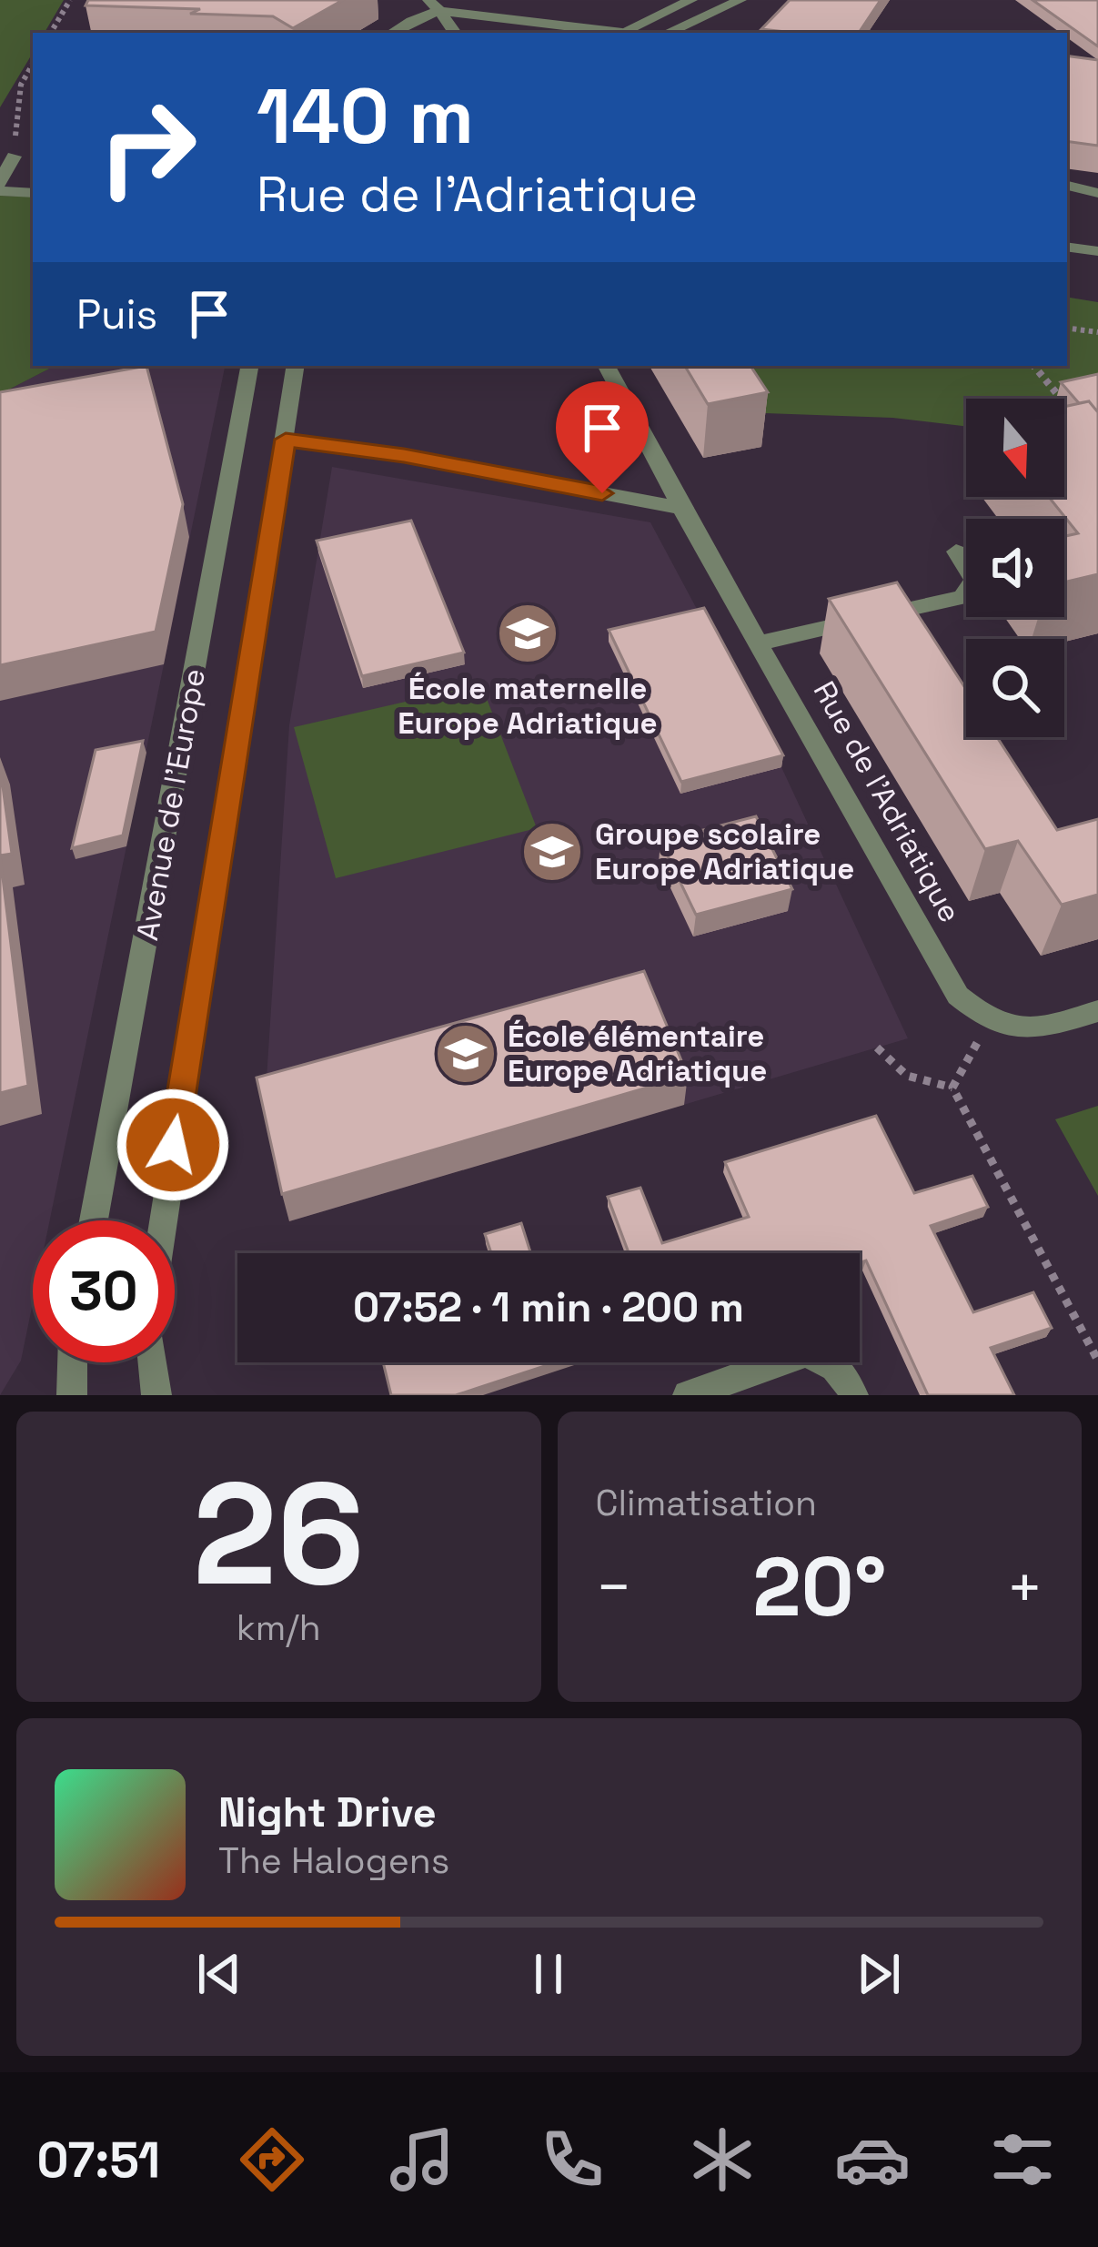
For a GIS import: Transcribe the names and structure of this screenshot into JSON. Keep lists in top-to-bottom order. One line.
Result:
{"streets":{"street":["Rue de l'Adriatique","Avenue de l'Europe"]},"places":{"school or university":["École maternelle Europe Adriatique","Groupe scolaire Europe Adriatique","École élémentaire Europe Adriatique"]},"north":"bottom","page":{"turn":["140 m","Rue de l'Adriatique"],"then":"Puis","limit":"30","trip":"07:52 · 1 min · 200 m","tile":[["26","km/h"],"Climatisation"],"heat":["−","20°","+"],"song":["Night Drive","The Halogens"],"tabs":"07:51"}}
